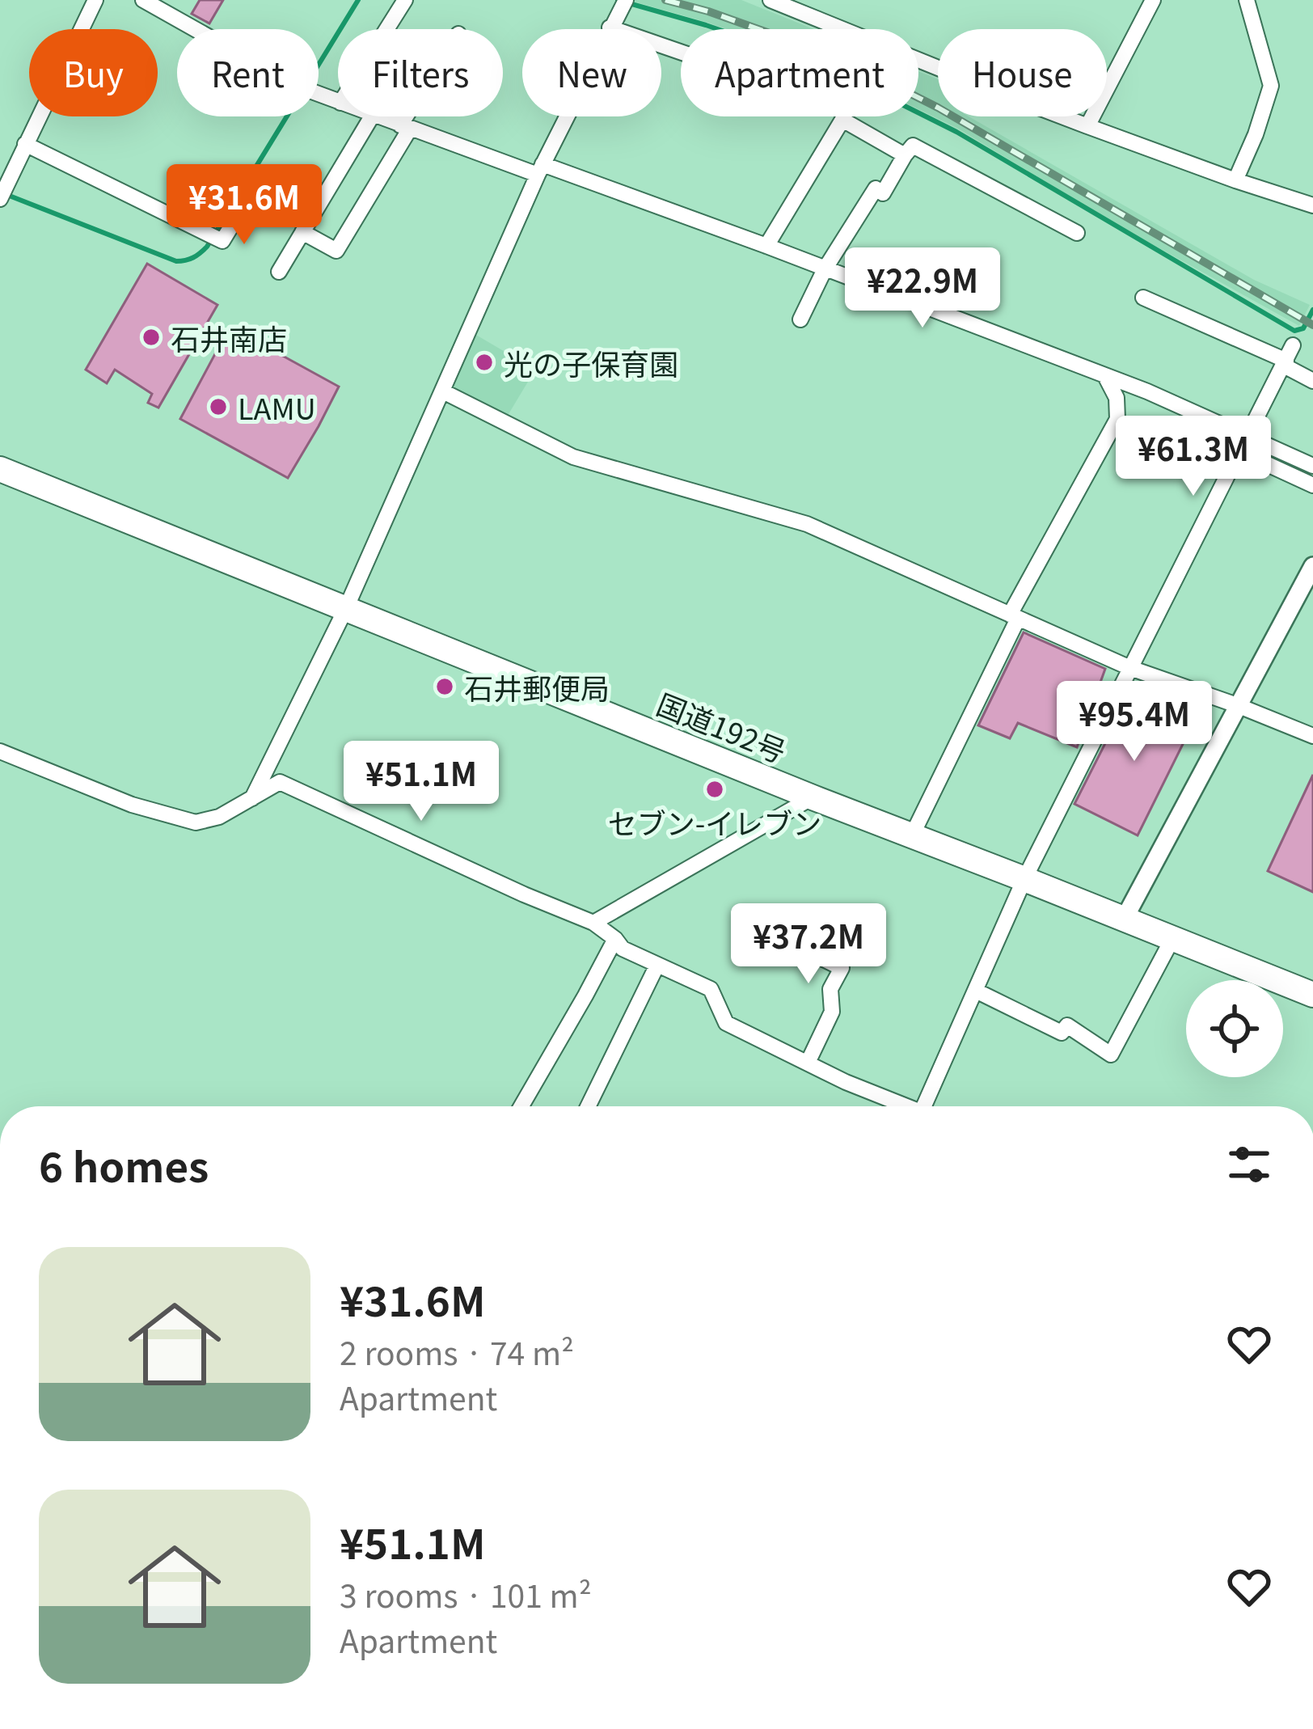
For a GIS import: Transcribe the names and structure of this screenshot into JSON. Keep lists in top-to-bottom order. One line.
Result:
{"streets":{"highway":["国道192号"]},"places":["石井南店","光の子保育園","LAMU","石井郵便局","セブン-イレブン"],"page":{"chip":["Buy","Rent","Filters","New","Apartment","House"],"price":["¥31.6M","¥22.9M","¥61.3M","¥95.4M","¥51.1M","¥37.2M"],"heading":"6 homes","list":[{"name":"¥31.6M","note":"2 rooms · 74 m² · Apartment"},{"name":"¥51.1M","note":"3 rooms · 101 m² · Apartment"}]}}
